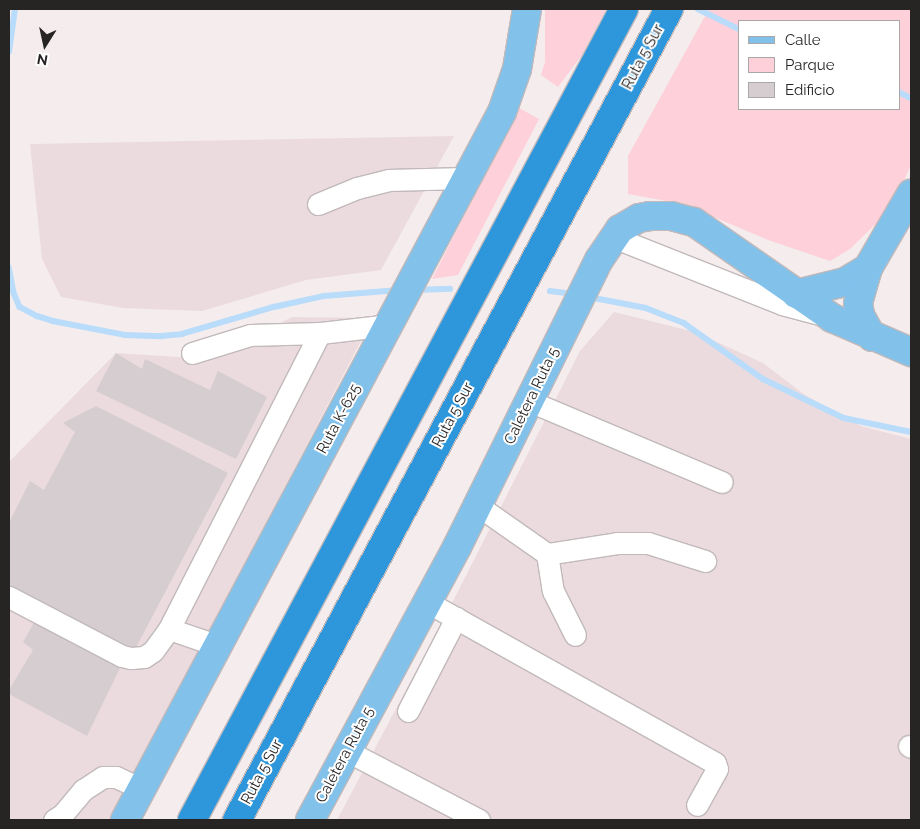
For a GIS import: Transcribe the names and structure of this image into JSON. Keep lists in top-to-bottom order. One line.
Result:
{"streets":{"highway":["Ruta 5 Sur"],"main road":["Caletera Ruta 5","Ruta K-625"]},"legend":["Calle","Parque","Edificio"],"north":"bottom"}
